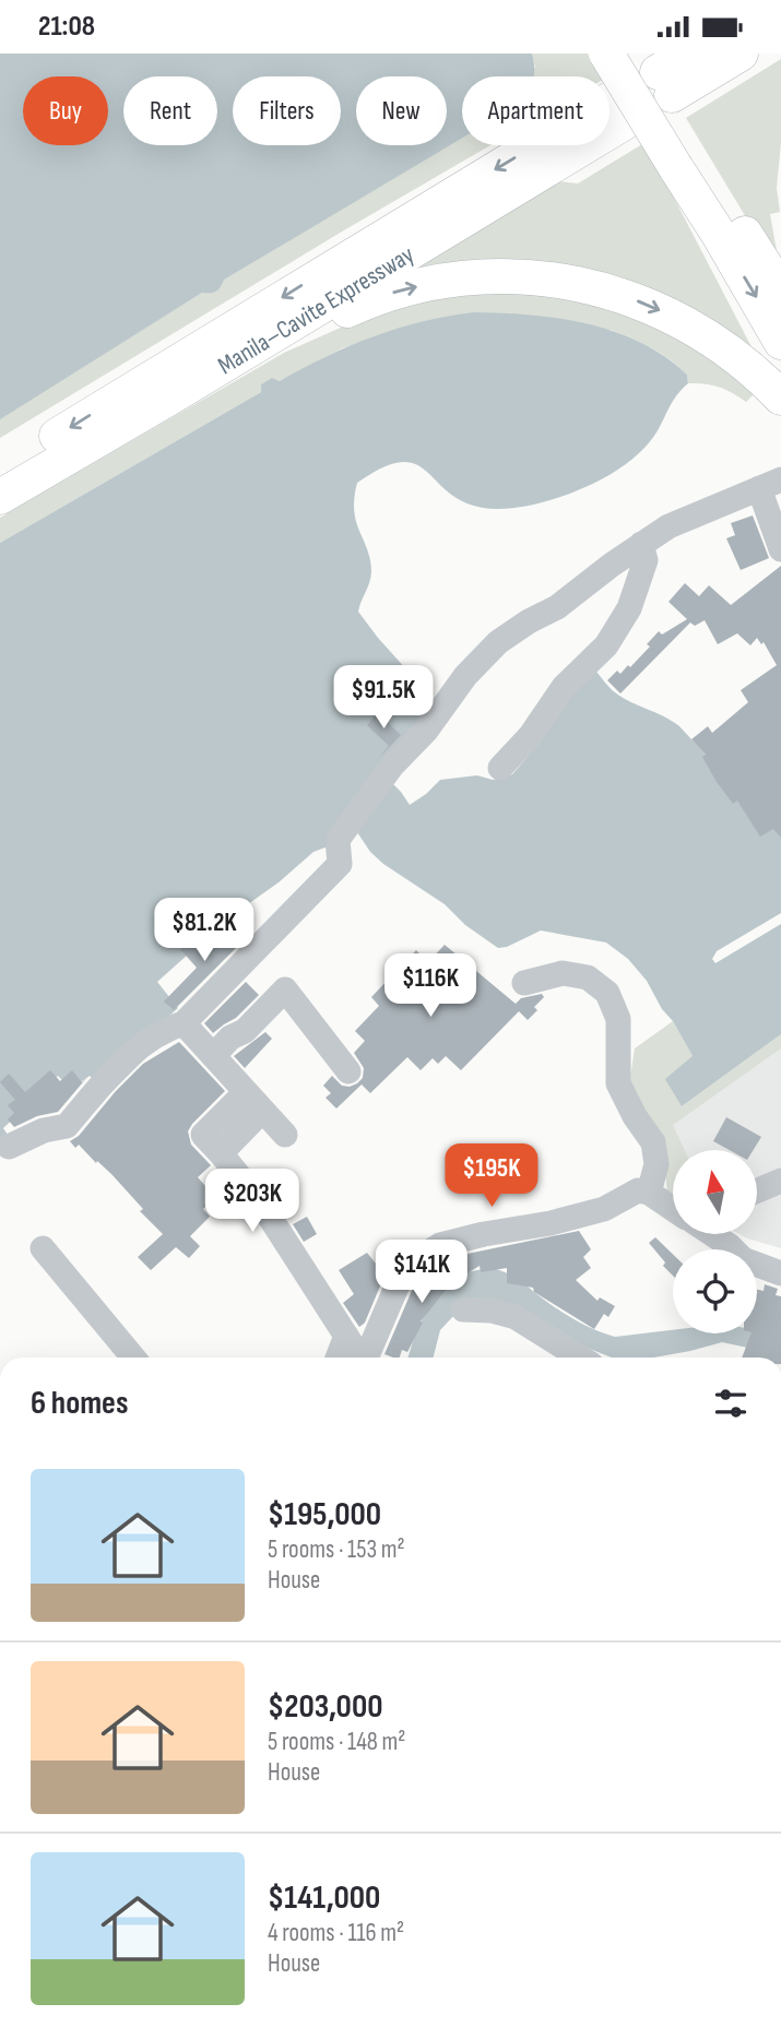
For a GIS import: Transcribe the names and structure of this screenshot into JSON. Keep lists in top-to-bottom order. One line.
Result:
{"streets":{"highway":["Manila–Cavite Expressway"]},"north":"top","page":{"status":"21:08","chip":["Buy","Rent","Filters","New","Apartment"],"price":["$91.5K","$81.2K","$116K","$195K","$203K","$141K"],"heading":"6 homes","list":[{"name":"$195,000","note":"5 rooms · 153 m² · House"},{"name":"$203,000","note":"5 rooms · 148 m² · House"},{"name":"$141,000","note":"4 rooms · 116 m² · House"}]}}
